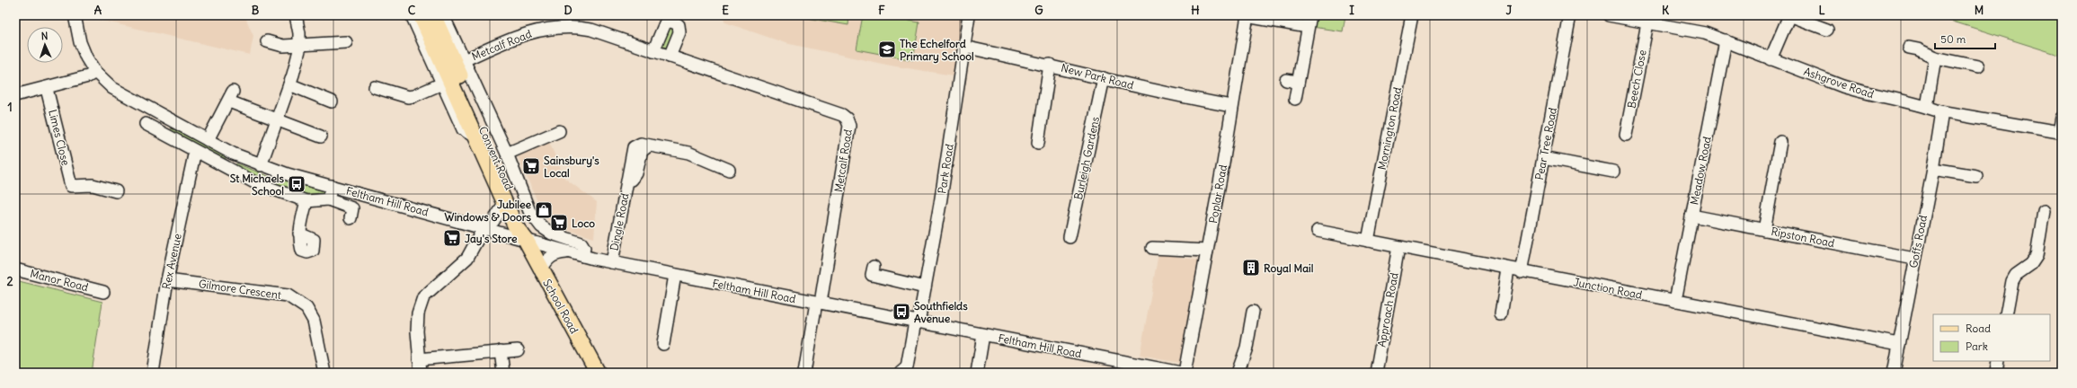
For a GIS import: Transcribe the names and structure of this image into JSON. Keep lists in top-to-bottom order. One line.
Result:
{"streets":{"main road":["Convent Road","School Road"],"street":["Metcalf Road","New Park Road","Beech Close","Ashgrove Road","Mornington Road","Limes Close","Pear Tree Road","Burleigh Gardens","Park Road","Meadow Road","Poplar Road","Feltham Hill Road","Dingle Road","Ripston Road","Goffs Road","Rex Avenue","Manor Road","Junction Road","Gilmore Crescent","Approach Road"]},"crossings":[["Metcalf Road","Convent Road"],["Metcalf Road","Feltham Hill Road"],["New Park Road","Burleigh Gardens"],["New Park Road","Park Road"],["New Park Road","Poplar Road"],["Beech Close","Ashgrove Road"],["Ashgrove Road","Meadow Road"],["Ashgrove Road","Goffs Road"],["Mornington Road","Junction Road"],["Pear Tree Road","Junction Road"],["Convent Road","Feltham Hill Road"],["Convent Road","School Road"],["Park Road","Feltham Hill Road"],["Meadow Road","Ripston Road"],["Meadow Road","Junction Road"],["Feltham Hill Road","Dingle Road"],["Feltham Hill Road","School Road"],["Ripston Road","Goffs Road"],["Goffs Road","Junction Road"],["Rex Avenue","Gilmore Crescent"],["Junction Road","Approach Road"]],"places":{"school or university":["The Echelford Primary School"],"supermarket":["Sainsbury's Local","Loco","Jay's Store"],"bus stop":["St Michaels School","Southfields Avenue"],"shop":["Jubilee Windows & Doors"],"building":["Royal Mail"]},"legend":["Road","Park"],"scale_bar":"50 m","north":"top","grid":{"columns":["A","B","C","D","E","F","G","H","I","J","K","L","M"],"rows":["1","2"]}}
